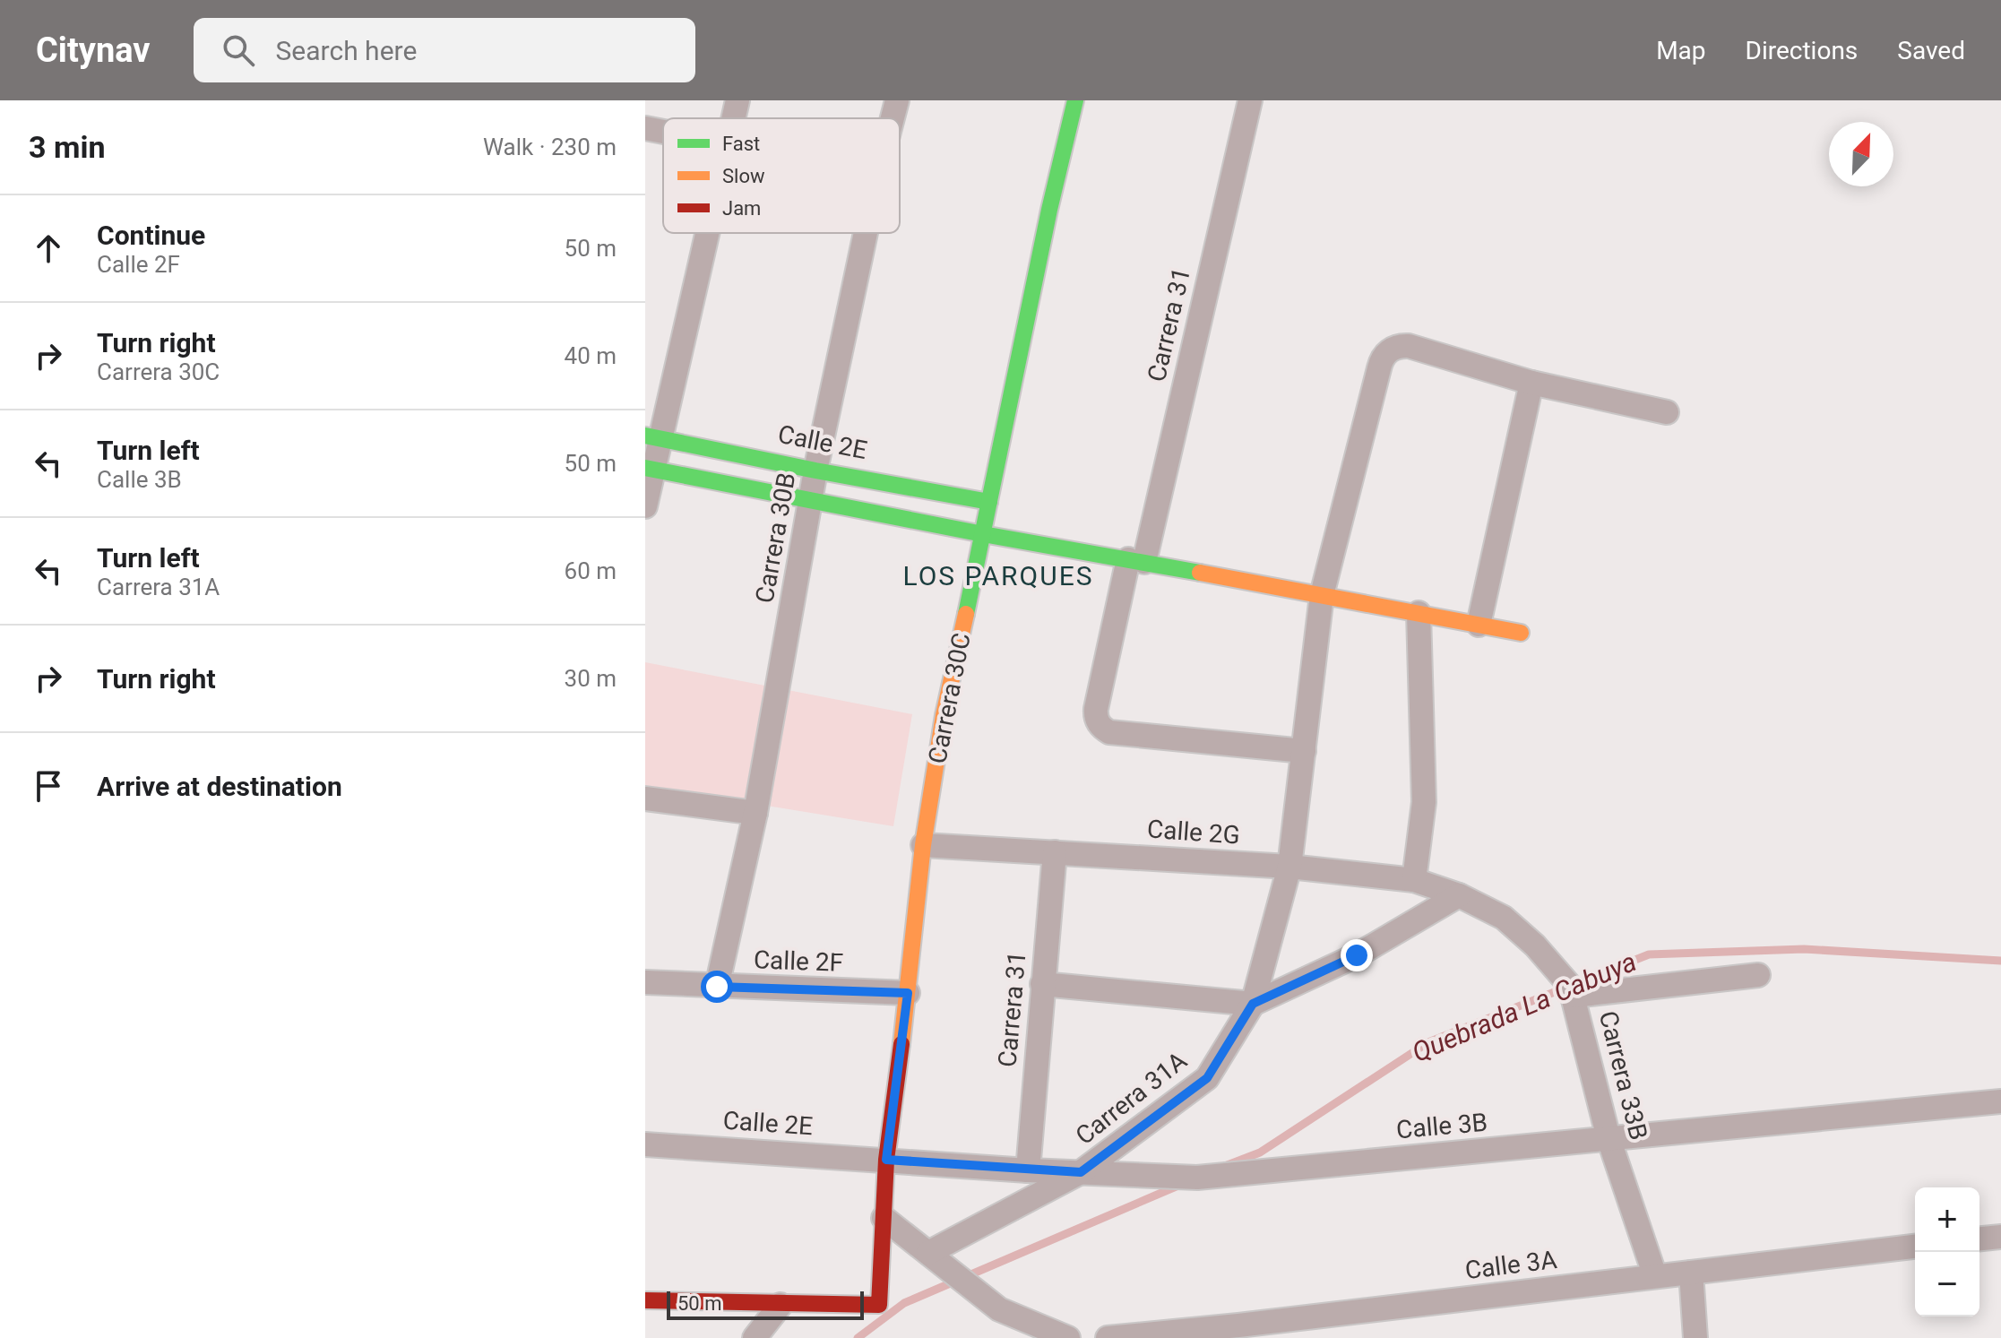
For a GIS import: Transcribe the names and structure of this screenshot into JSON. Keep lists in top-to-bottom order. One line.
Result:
{"streets":{"street":["Carrera 31","Calle 2E","Carrera 30B","Carrera 30C","Calle 2G","Calle 2F","Carrera 33B","Carrera 31A","Calle 3B","Calle 3A"]},"crossings":[["Carrera 31","Calle 2G"],["Carrera 31","Carrera 31A"],["Carrera 31","Calle 3B"],["Calle 2E","Carrera 30B"],["Calle 2E","Carrera 30C"],["Calle 2E","Calle 3B"],["Carrera 30B","Calle 2F"],["Carrera 30C","Calle 2G"],["Carrera 30C","Calle 2F"],["Carrera 30C","Calle 3B"],["Calle 2G","Carrera 33B"],["Calle 2G","Carrera 31A"],["Carrera 33B","Calle 3B"],["Carrera 33B","Calle 3A"],["Carrera 31A","Calle 3B"]],"districts":["LOS PARQUES"],"water":["Quebrada La Cabuya"],"legend":["Fast","Slow","Jam"],"scale_bar":"50 m","north":"top right","page":{"header":"Citynav","search":"Search here","nav":["Map","Directions","Saved"],"heading":["3 min","Walk · 230 m"],"list":[["Continue","Calle 2F","50 m"],["Turn right","Carrera 30C","40 m"],["Turn left","Calle 3B","50 m"],["Turn left","Carrera 31A","60 m"],["Turn right","30 m"],"Arrive at destination"],"map_buttons":["+","−"],"scale":"50 m"}}
